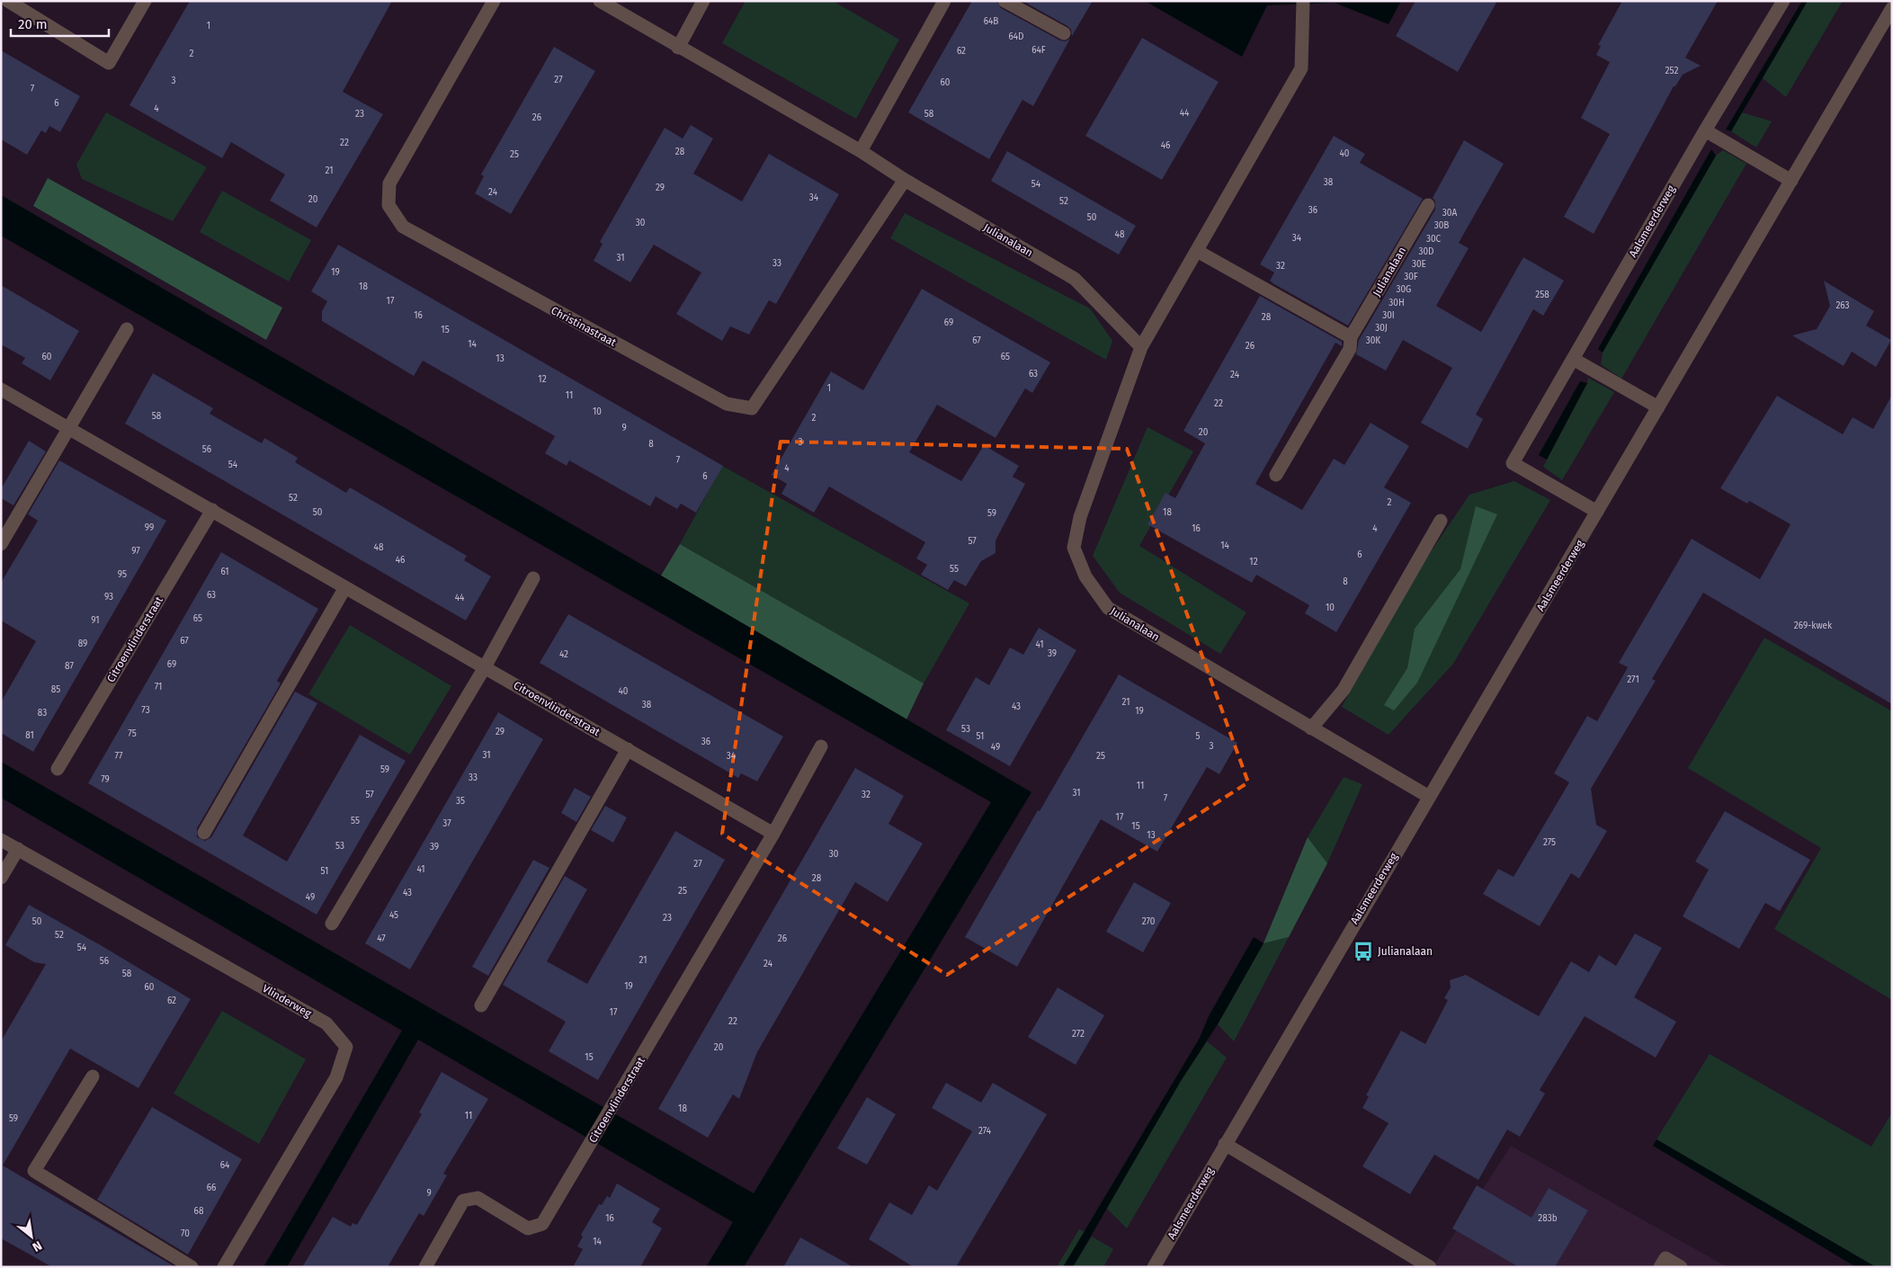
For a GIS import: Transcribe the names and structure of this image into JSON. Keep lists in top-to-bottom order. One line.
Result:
{"streets":{"street":["Aalsmeerderweg","Julianalaan","Christinastraat","Citroenvlinderstraat","Vlinderweg"]},"crossings":[["Aalsmeerderweg","Julianalaan"],["Julianalaan","Christinastraat"]],"places":{"bus stop":["Julianalaan"]},"house_numbers":["64B","1","64D","64F","62","2","252","27","3","60","7","6","4","44","23","58","26","22","46","28","40","25","21","38","54","29","24","34","20","52","36","30A","50","30","30B","48","34","30C","30D","31","33","30E","32","19","30F","18","30G","258","17","30H","263","16","30I","28","69","30J","15","67","30K","14","26","60","65","13","63","24","12","1","11","22","10","58","2","9","20","3","8","56","7","54","4","6","52","2","50","18","59","99","16","4","57","14","48","97","6","46","12","55","61","95","8","63","93","44","10","65","91","269-kwek","67","89","41","39","42","69","87","271","71","85","40","21","38","43","73","19","83","53","29","75","81","51","5","36","3","49","31","77","34","25","59","33","79","11","31","57","32","7","35","17","55","37","15","13","275","53","39","30","27","41","51","28","25","43","49","45","23","50","270","52","47","26","54","21","56","24","58","19","60","62","17","22","272","20","15","18","11","59","274","64","66","9","68","16","283b","70","14"],"scale_bar":"20 m","north":"bottom right"}
